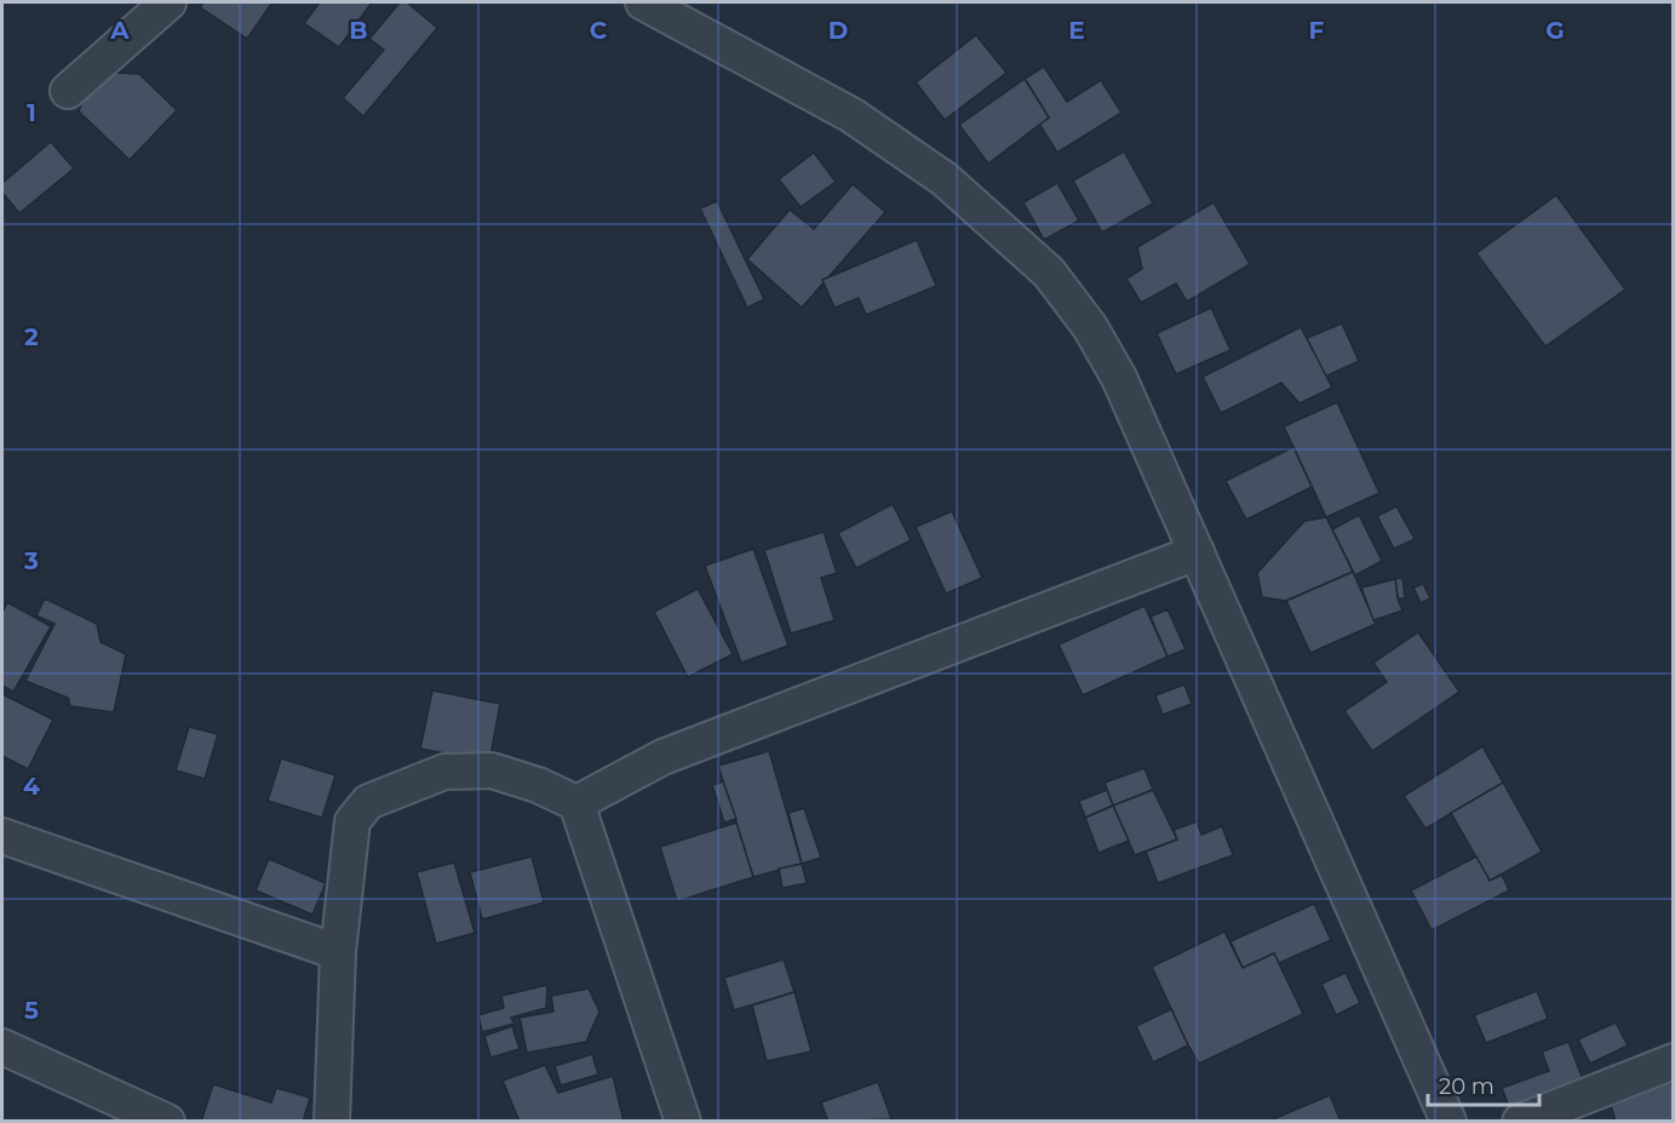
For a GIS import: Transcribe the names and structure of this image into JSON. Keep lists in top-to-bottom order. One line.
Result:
{"scale_bar":"20 m","grid":{"columns":["A","B","C","D","E","F","G"],"rows":["1","2","3","4","5"]}}
